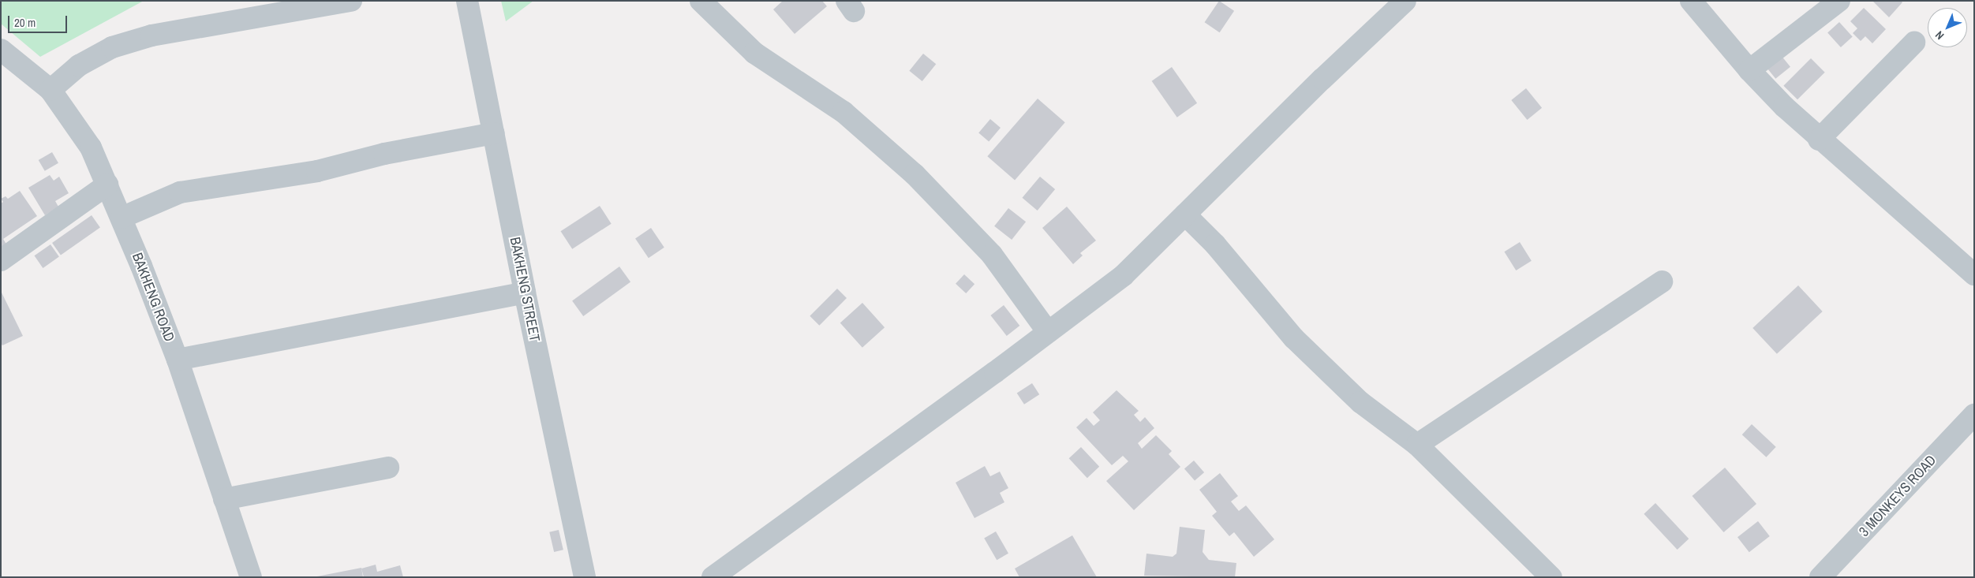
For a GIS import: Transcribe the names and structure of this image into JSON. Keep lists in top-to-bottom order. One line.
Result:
{"streets":{"street":["BAKHENG STREET","BAKHENG ROAD","3 MONKEYS ROAD"]},"scale_bar":"20 m","north":"bottom left"}
